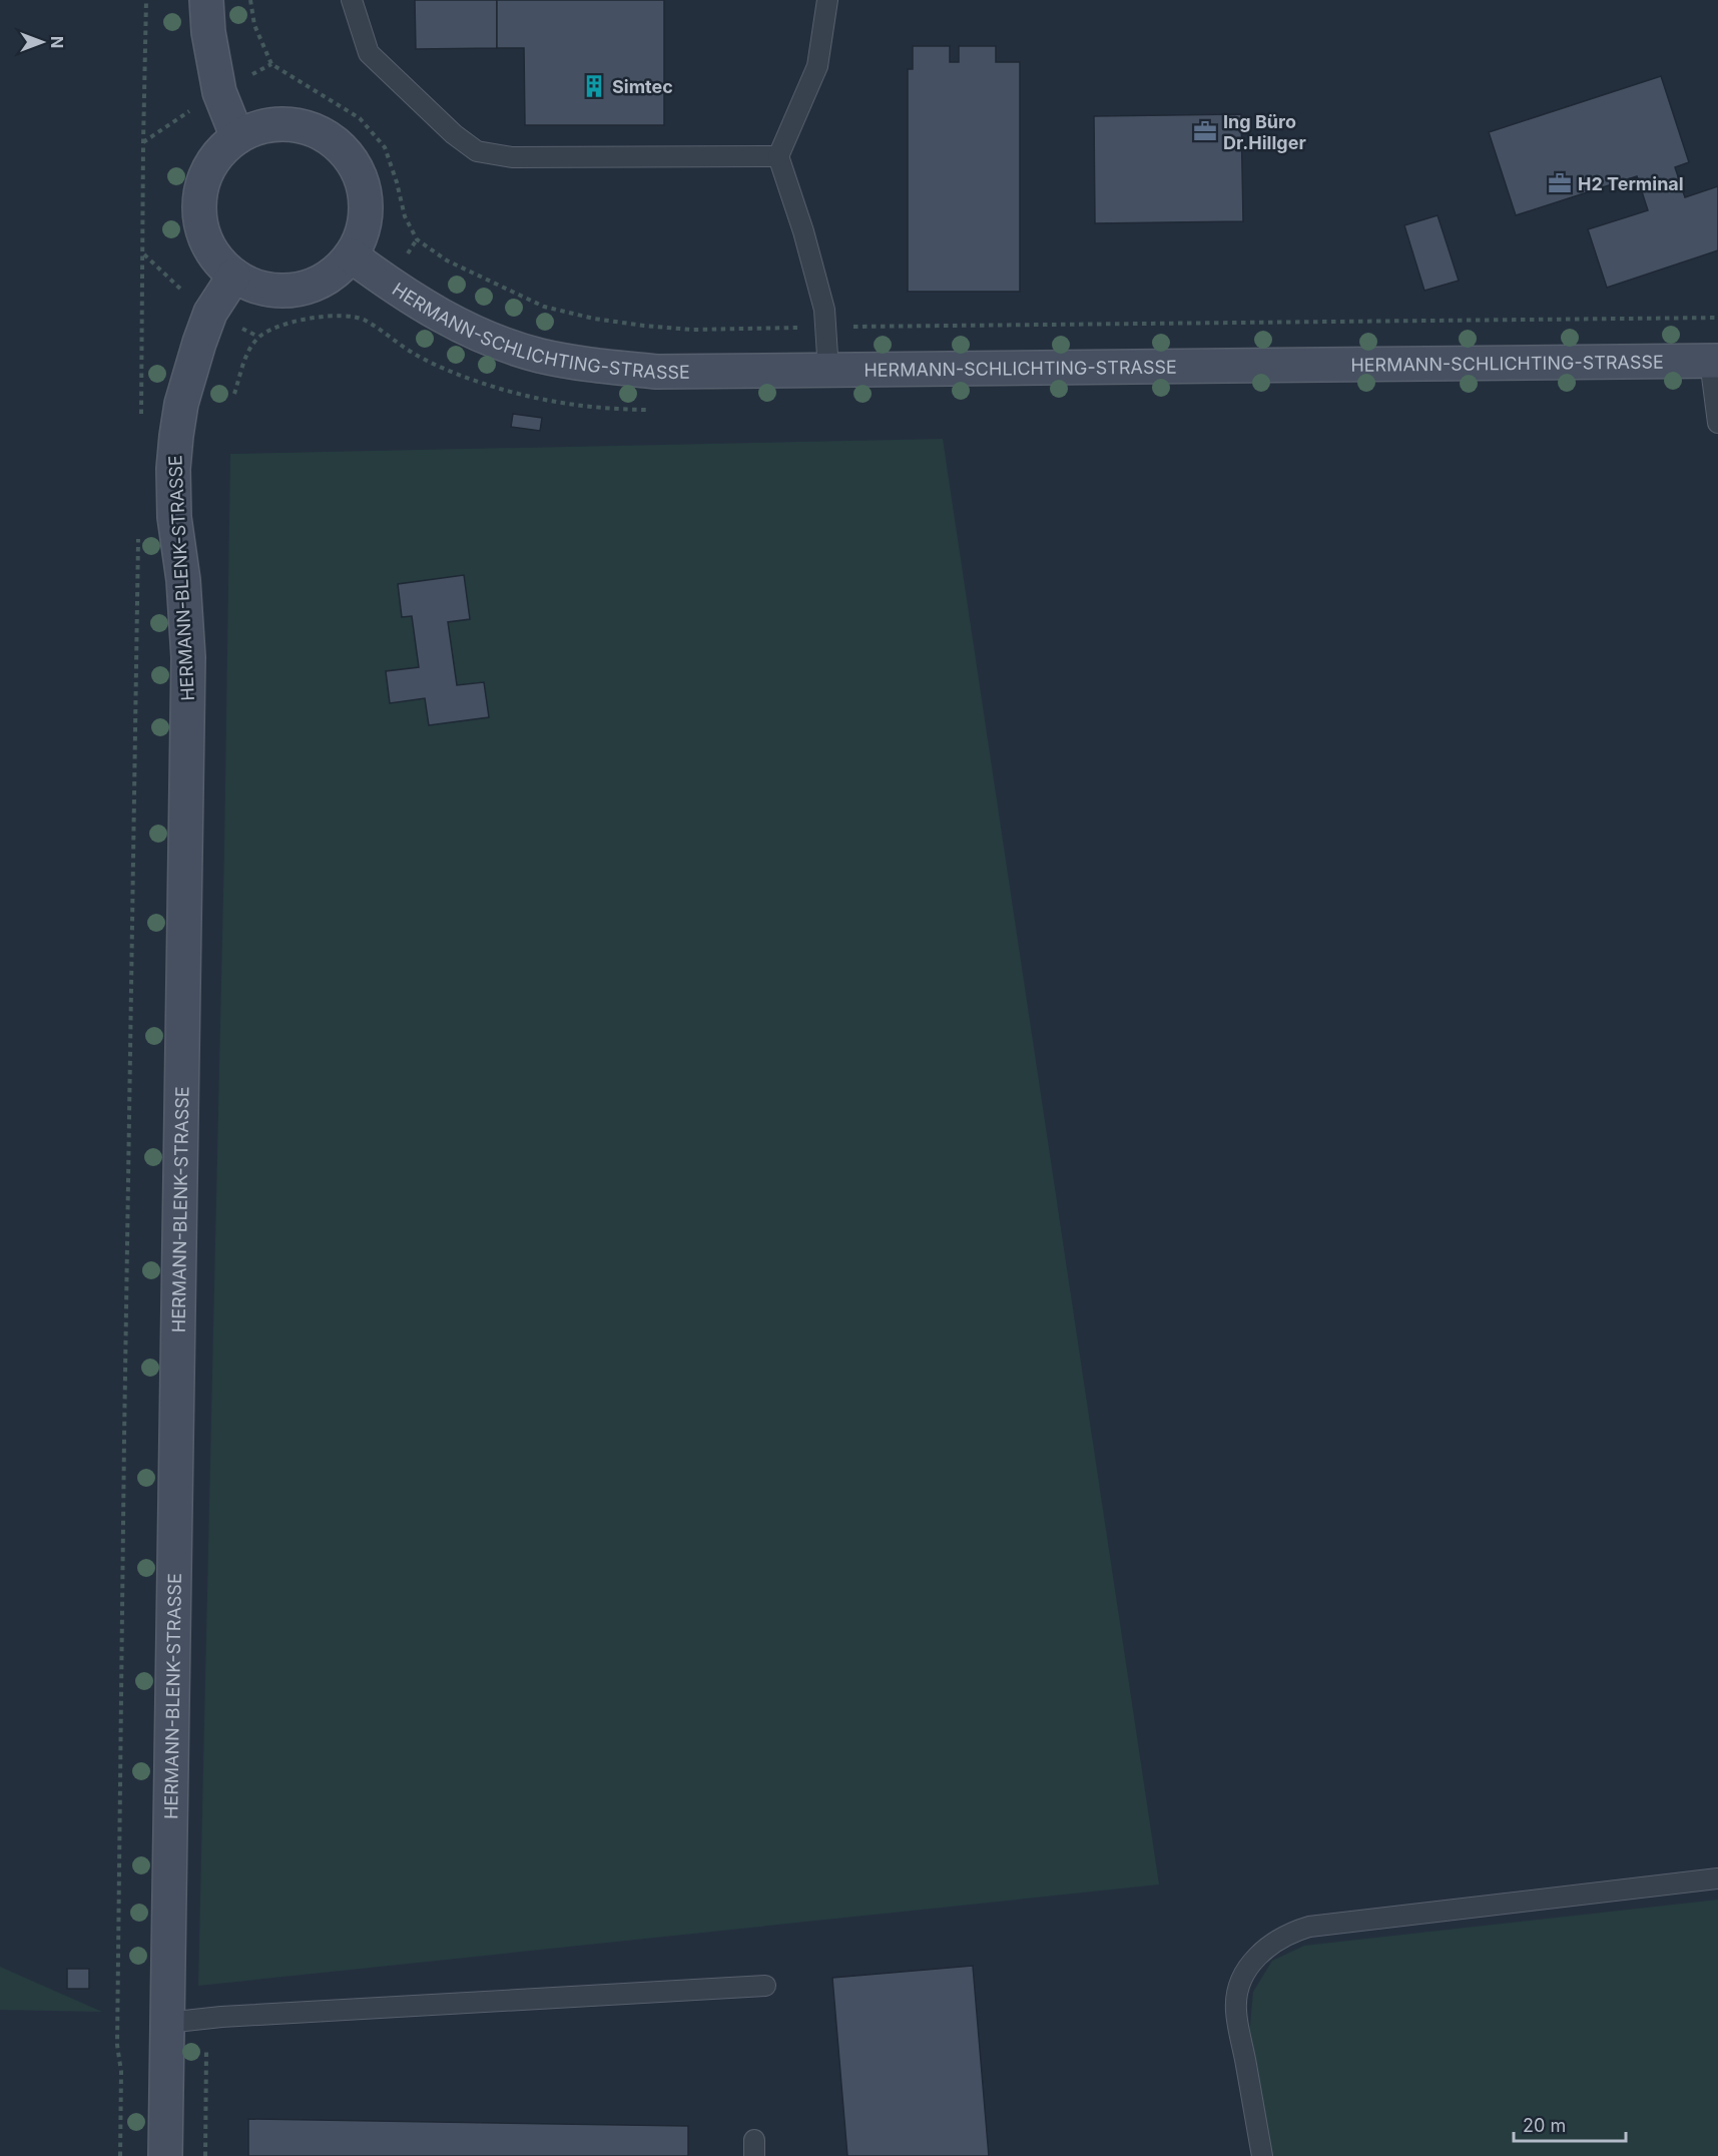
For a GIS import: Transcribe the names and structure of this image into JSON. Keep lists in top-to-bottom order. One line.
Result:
{"streets":{"street":["HERMANN-SCHLICHTING-STRASSE","HERMANN-BLENK-STRASSE"]},"crossings":[["HERMANN-SCHLICHTING-STRASSE","HERMANN-BLENK-STRASSE"]],"places":{"building":["Simtec"],"office":["Ing Büro Dr.Hillger","H2 Terminal"]},"scale_bar":"20 m","north":"right"}
